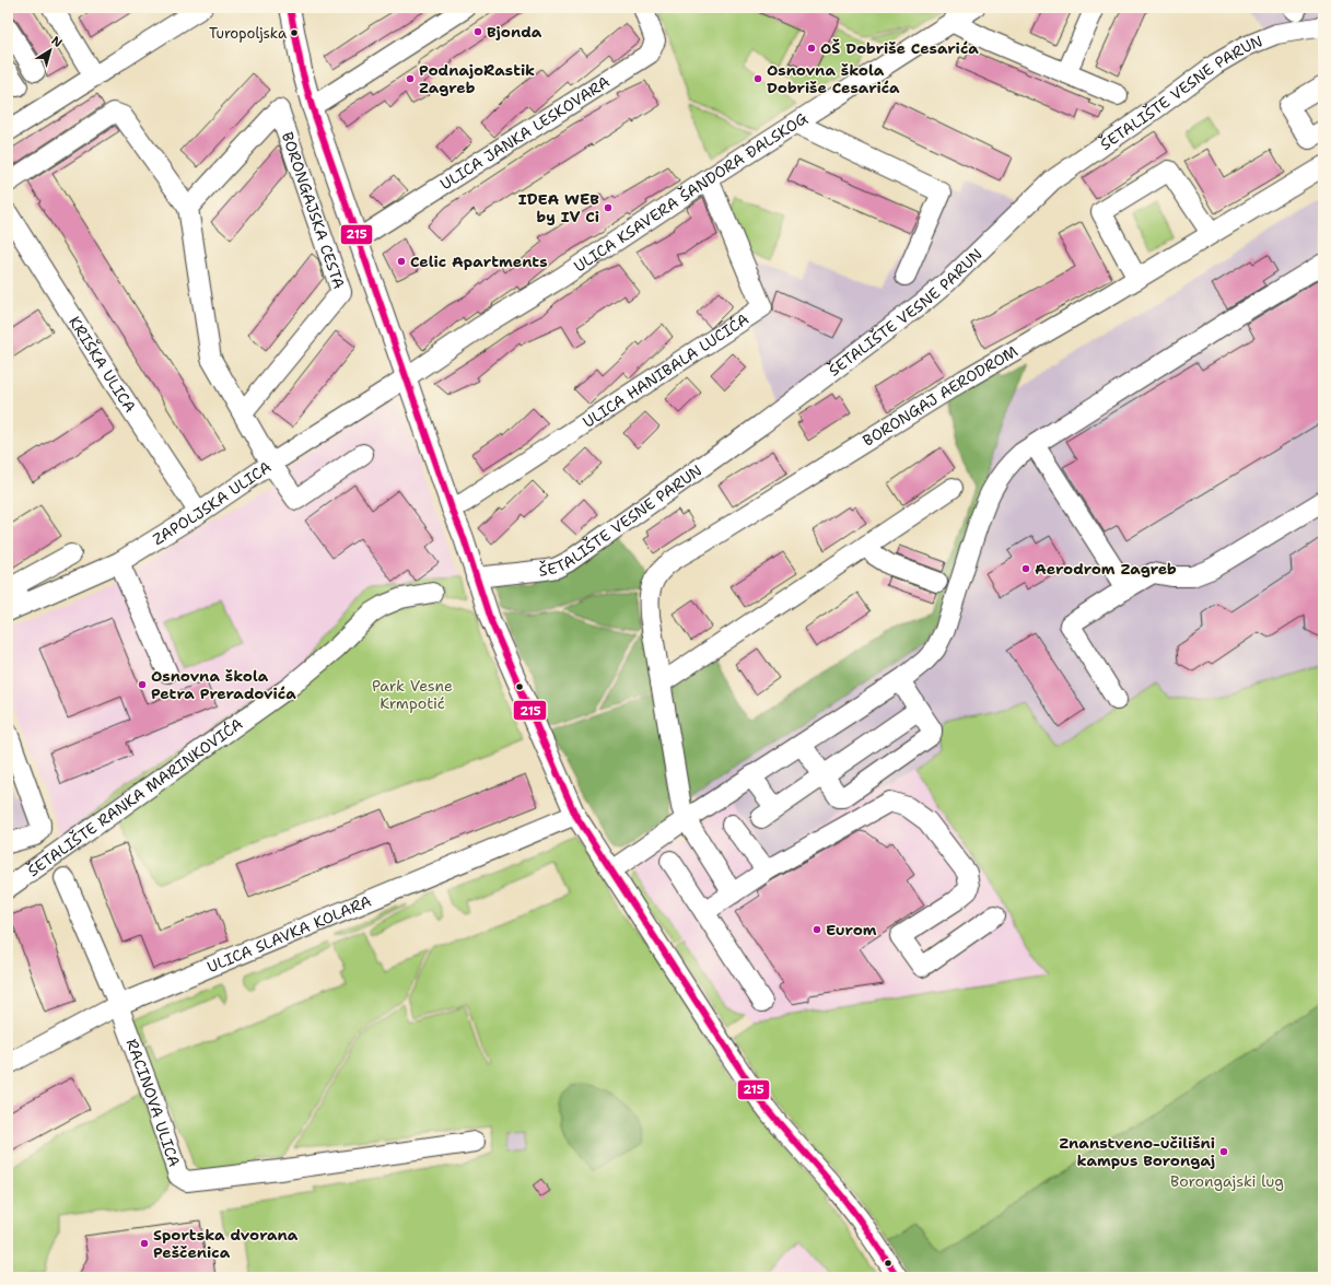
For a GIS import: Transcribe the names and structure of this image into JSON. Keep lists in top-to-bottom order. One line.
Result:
{"streets":{"street":["ŠETALIŠTE VESNE PARUN","ULICA JANKA LESKOVARA","ULICA KSAVERA ŠANDORA ĐALSKOG","BORONGAJSKA CESTA","KRIŠKA ULICA","ULICA HANIBALA LUCIĆA","BORONGAJ AERODROM","ZAPOLJSKA ULICA","ŠETALIŠTE RANKA MARINKOVIĆA","ULICA SLAVKA KOLARA","RACINOVA ULICA"]},"crossings":[["ULICA KSAVERA ŠANDORA ĐALSKOG","ULICA HANIBALA LUCIĆA"],["ULICA KSAVERA ŠANDORA ĐALSKOG","ZAPOLJSKA ULICA"],["KRIŠKA ULICA","ZAPOLJSKA ULICA"],["ULICA SLAVKA KOLARA","RACINOVA ULICA"]],"parks":["Park Vesne Krmpotić","Borongajski lug"],"places":["Bjonda","Turopoljska","OŠ Dobriše Cesarića","PodnajoRastik Zagreb","Osnovna škola Dobriše Cesarića","IDEA WEB by IV Ci","Celic Apartments","Aerodrom Zagreb","Osnovna škola Petra Preradovića","Eurom","Znanstveno-učilišni kampus Borongaj","Sportska dvorana Peščenica"],"lines":["transit line 215"],"north":"top right"}
